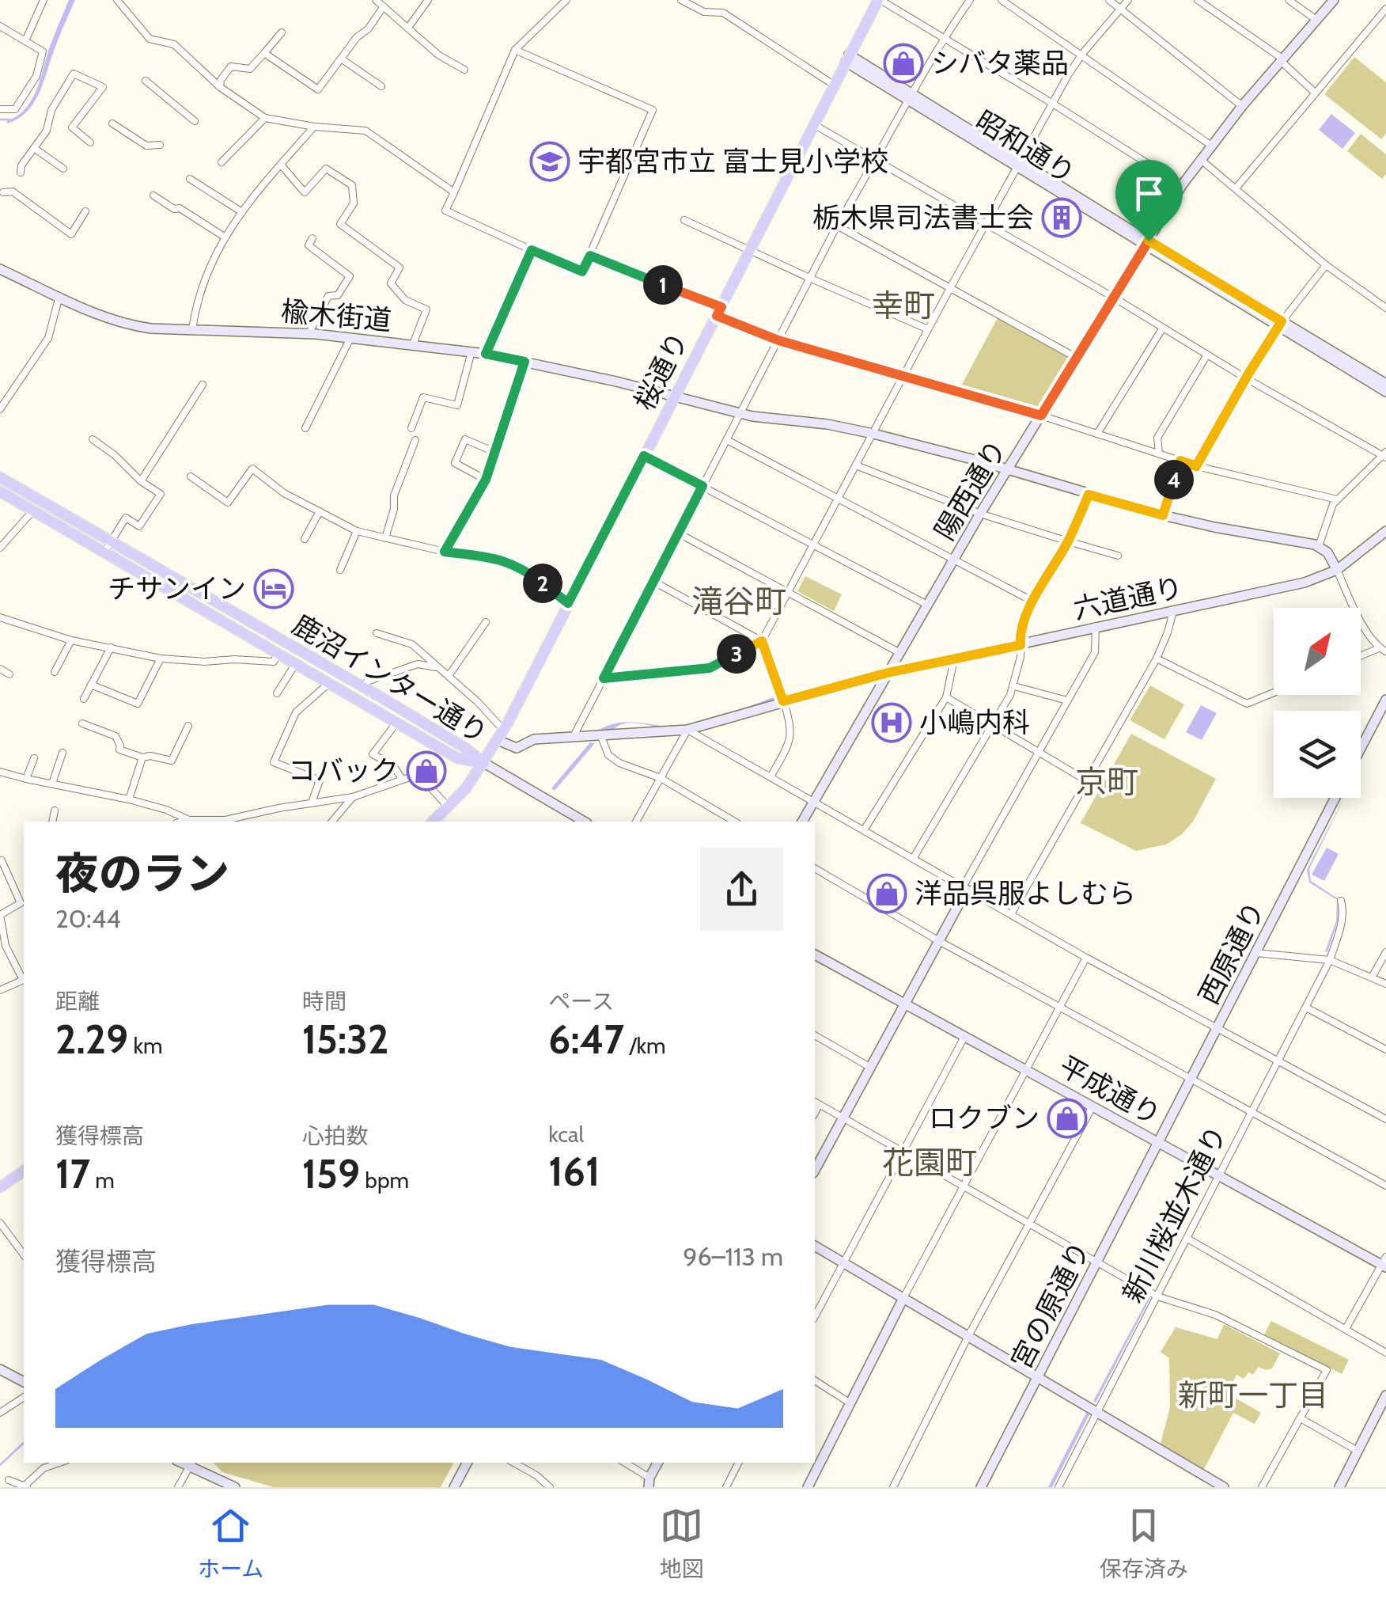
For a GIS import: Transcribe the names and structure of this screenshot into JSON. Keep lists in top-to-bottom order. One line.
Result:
{"streets":{"main road":["桜通り","鹿沼インター通り"],"street":["昭和通り","楡木街道","陽西通り","六道通り","西原通り","平成通り","新川桜並木通り","宮の原通り"]},"crossings":[["昭和通り","桜通り"],["昭和通り","陽西通り"],["楡木街道","桜通り"],["楡木街道","陽西通り"],["桜通り","六道通り"],["桜通り","鹿沼インター通り"],["陽西通り","六道通り"],["西原通り","平成通り"],["西原通り","宮の原通り"],["平成通り","新川桜並木通り"],["平成通り","宮の原通り"]],"districts":["幸町","滝谷町","京町","花園町","新町一丁目"],"places":{"shop":["シバタ薬品","コバック","洋品呉服よしむら","ロクブン"],"school or university":["宇都宮市立 富士見小学校"],"building":["栃木県司法書士会"],"hotel":["チサンイン"],"hospital":["小嶋内科"]},"north":"top right","page":{"pins":["1","4","2","3"],"heading":["夜のラン","20:44"],"stats":[["距離","2.29 km"],["時間","15:32"],["ペース","6:47 /km"],["獲得標高","17 m"],["心拍数","159 bpm"],["kcal","161"]],"chart":["獲得標高","96–113 m"],"tabs":["ホーム","地図","保存済み"]}}
